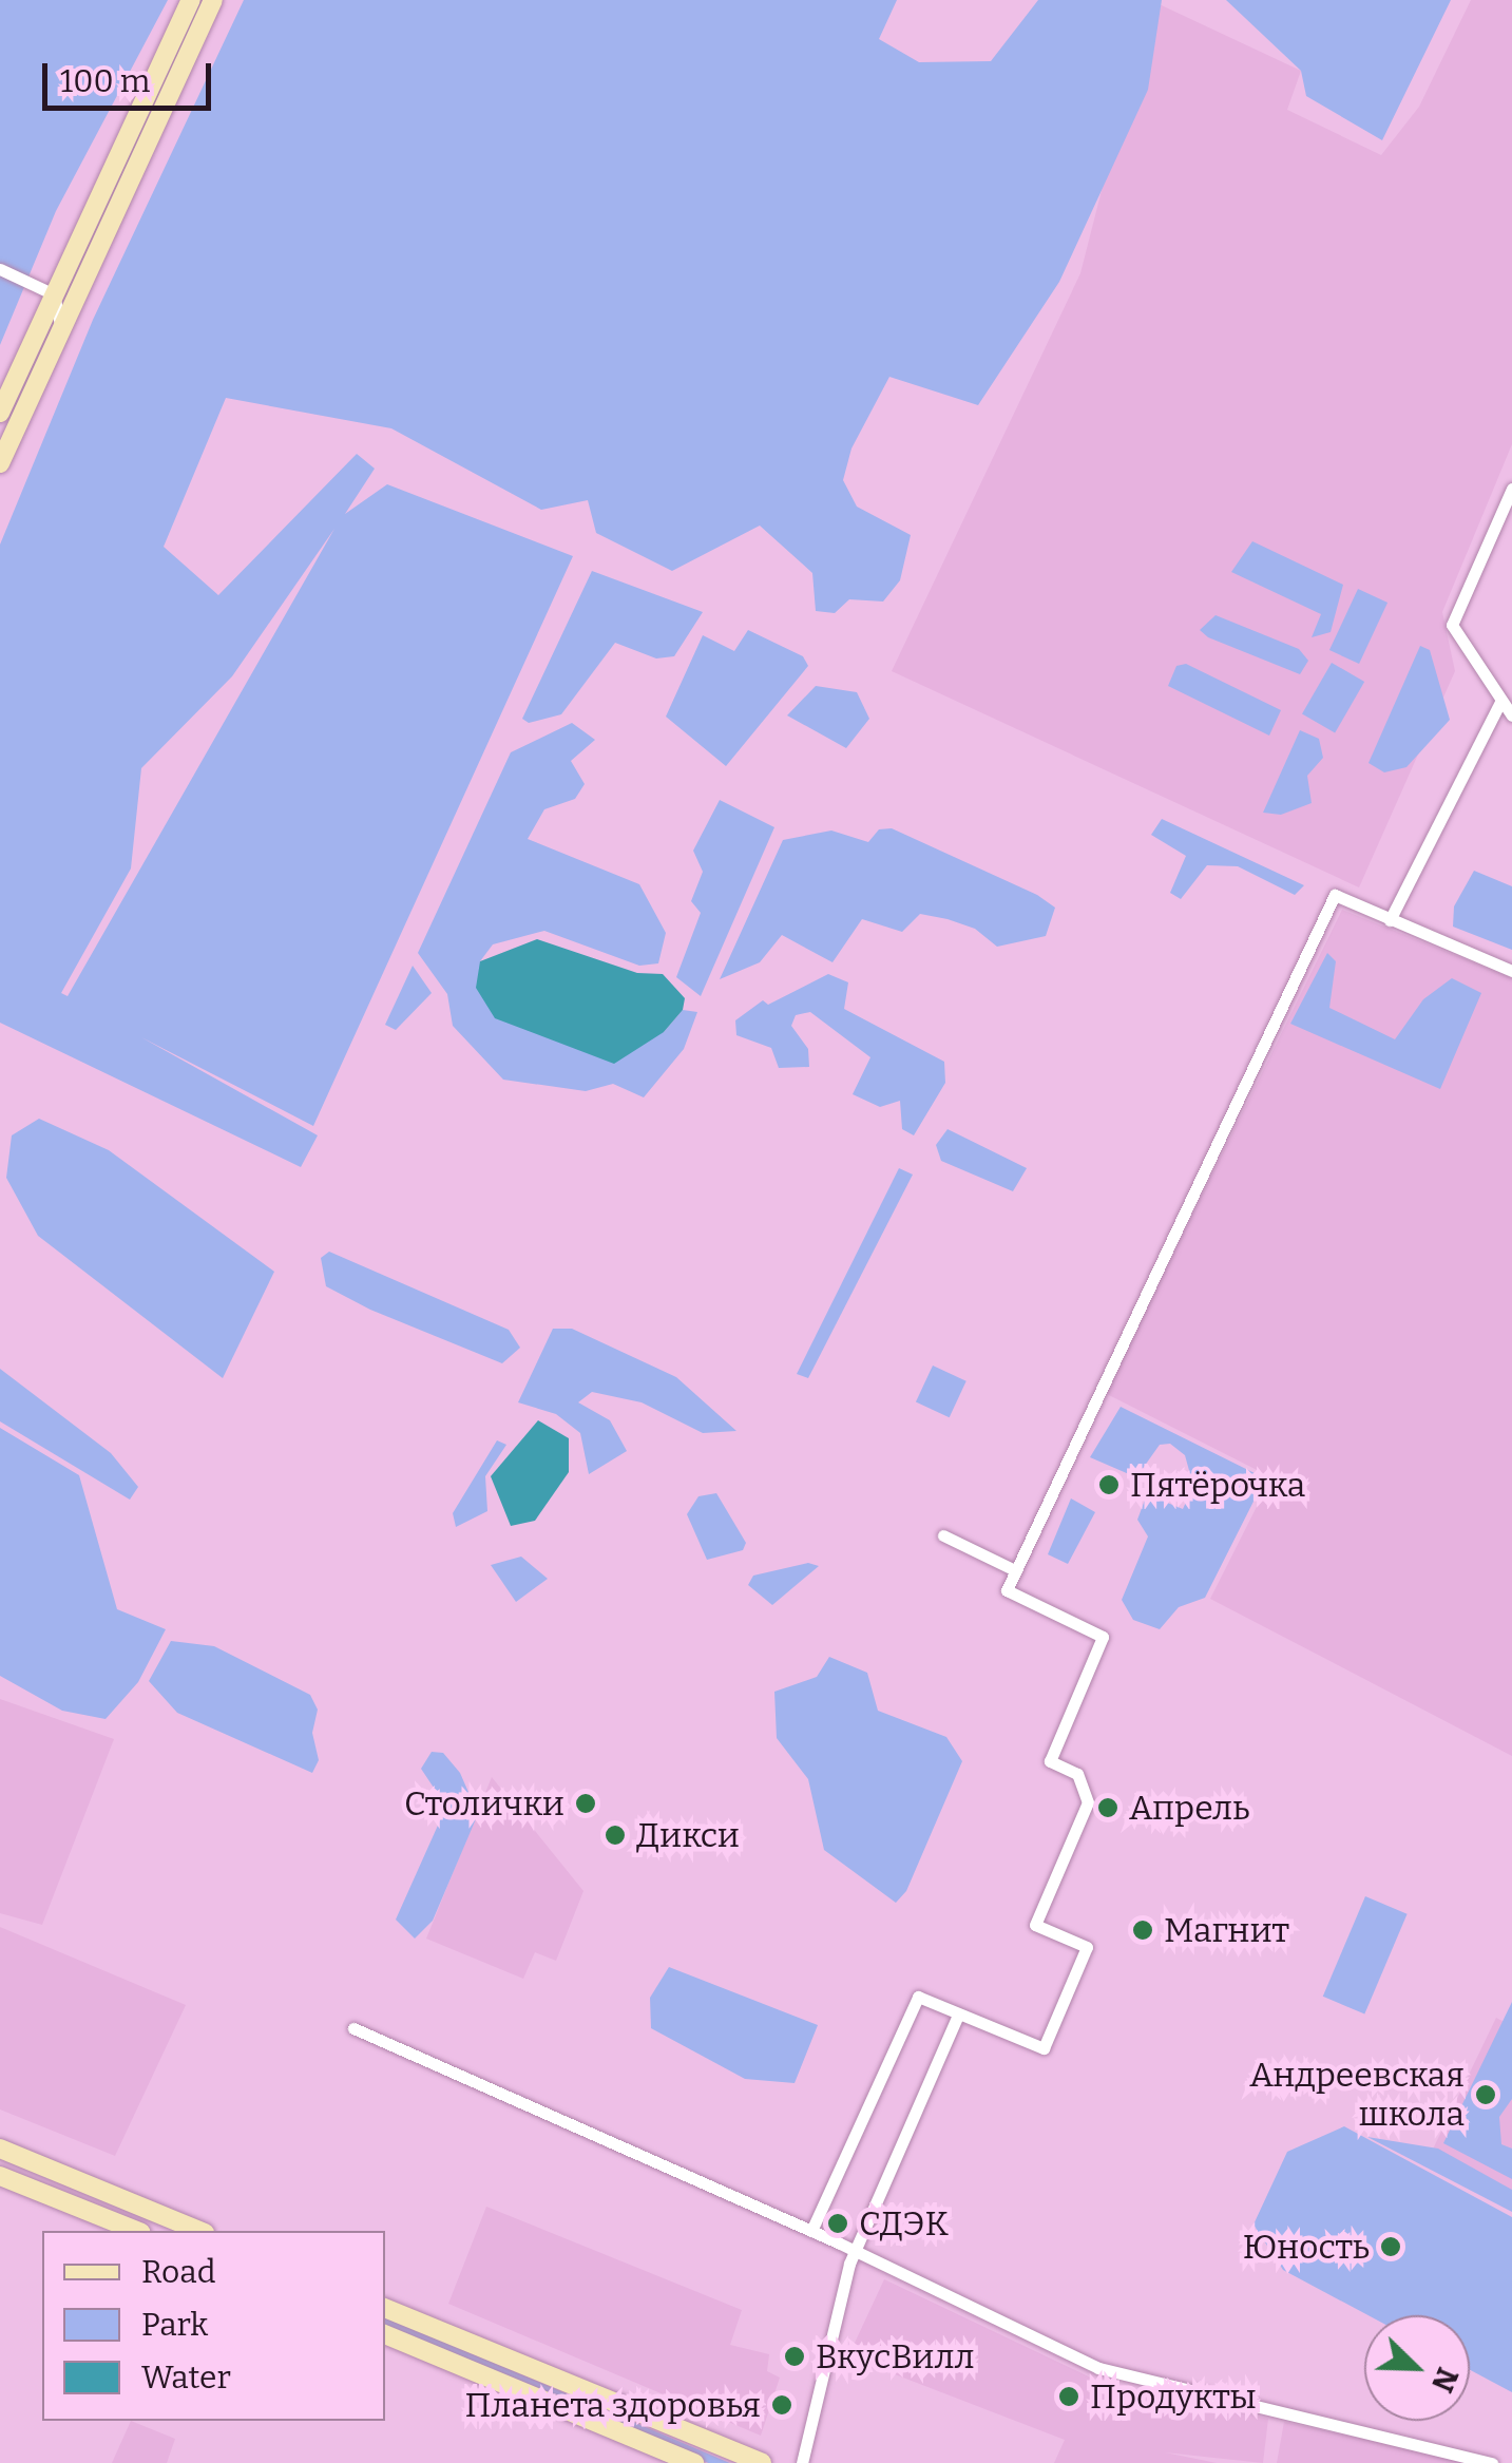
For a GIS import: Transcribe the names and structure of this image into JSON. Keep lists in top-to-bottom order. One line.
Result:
{"places":["Пятёрочка","Столички","Апрель","Дикси","Магнит","Андреевская школа","СДЭК","Юность","ВкусВилл","Продукты","Планета здоровья"],"legend":["Road","Park","Water"],"scale_bar":"100 m","north":"bottom right"}
